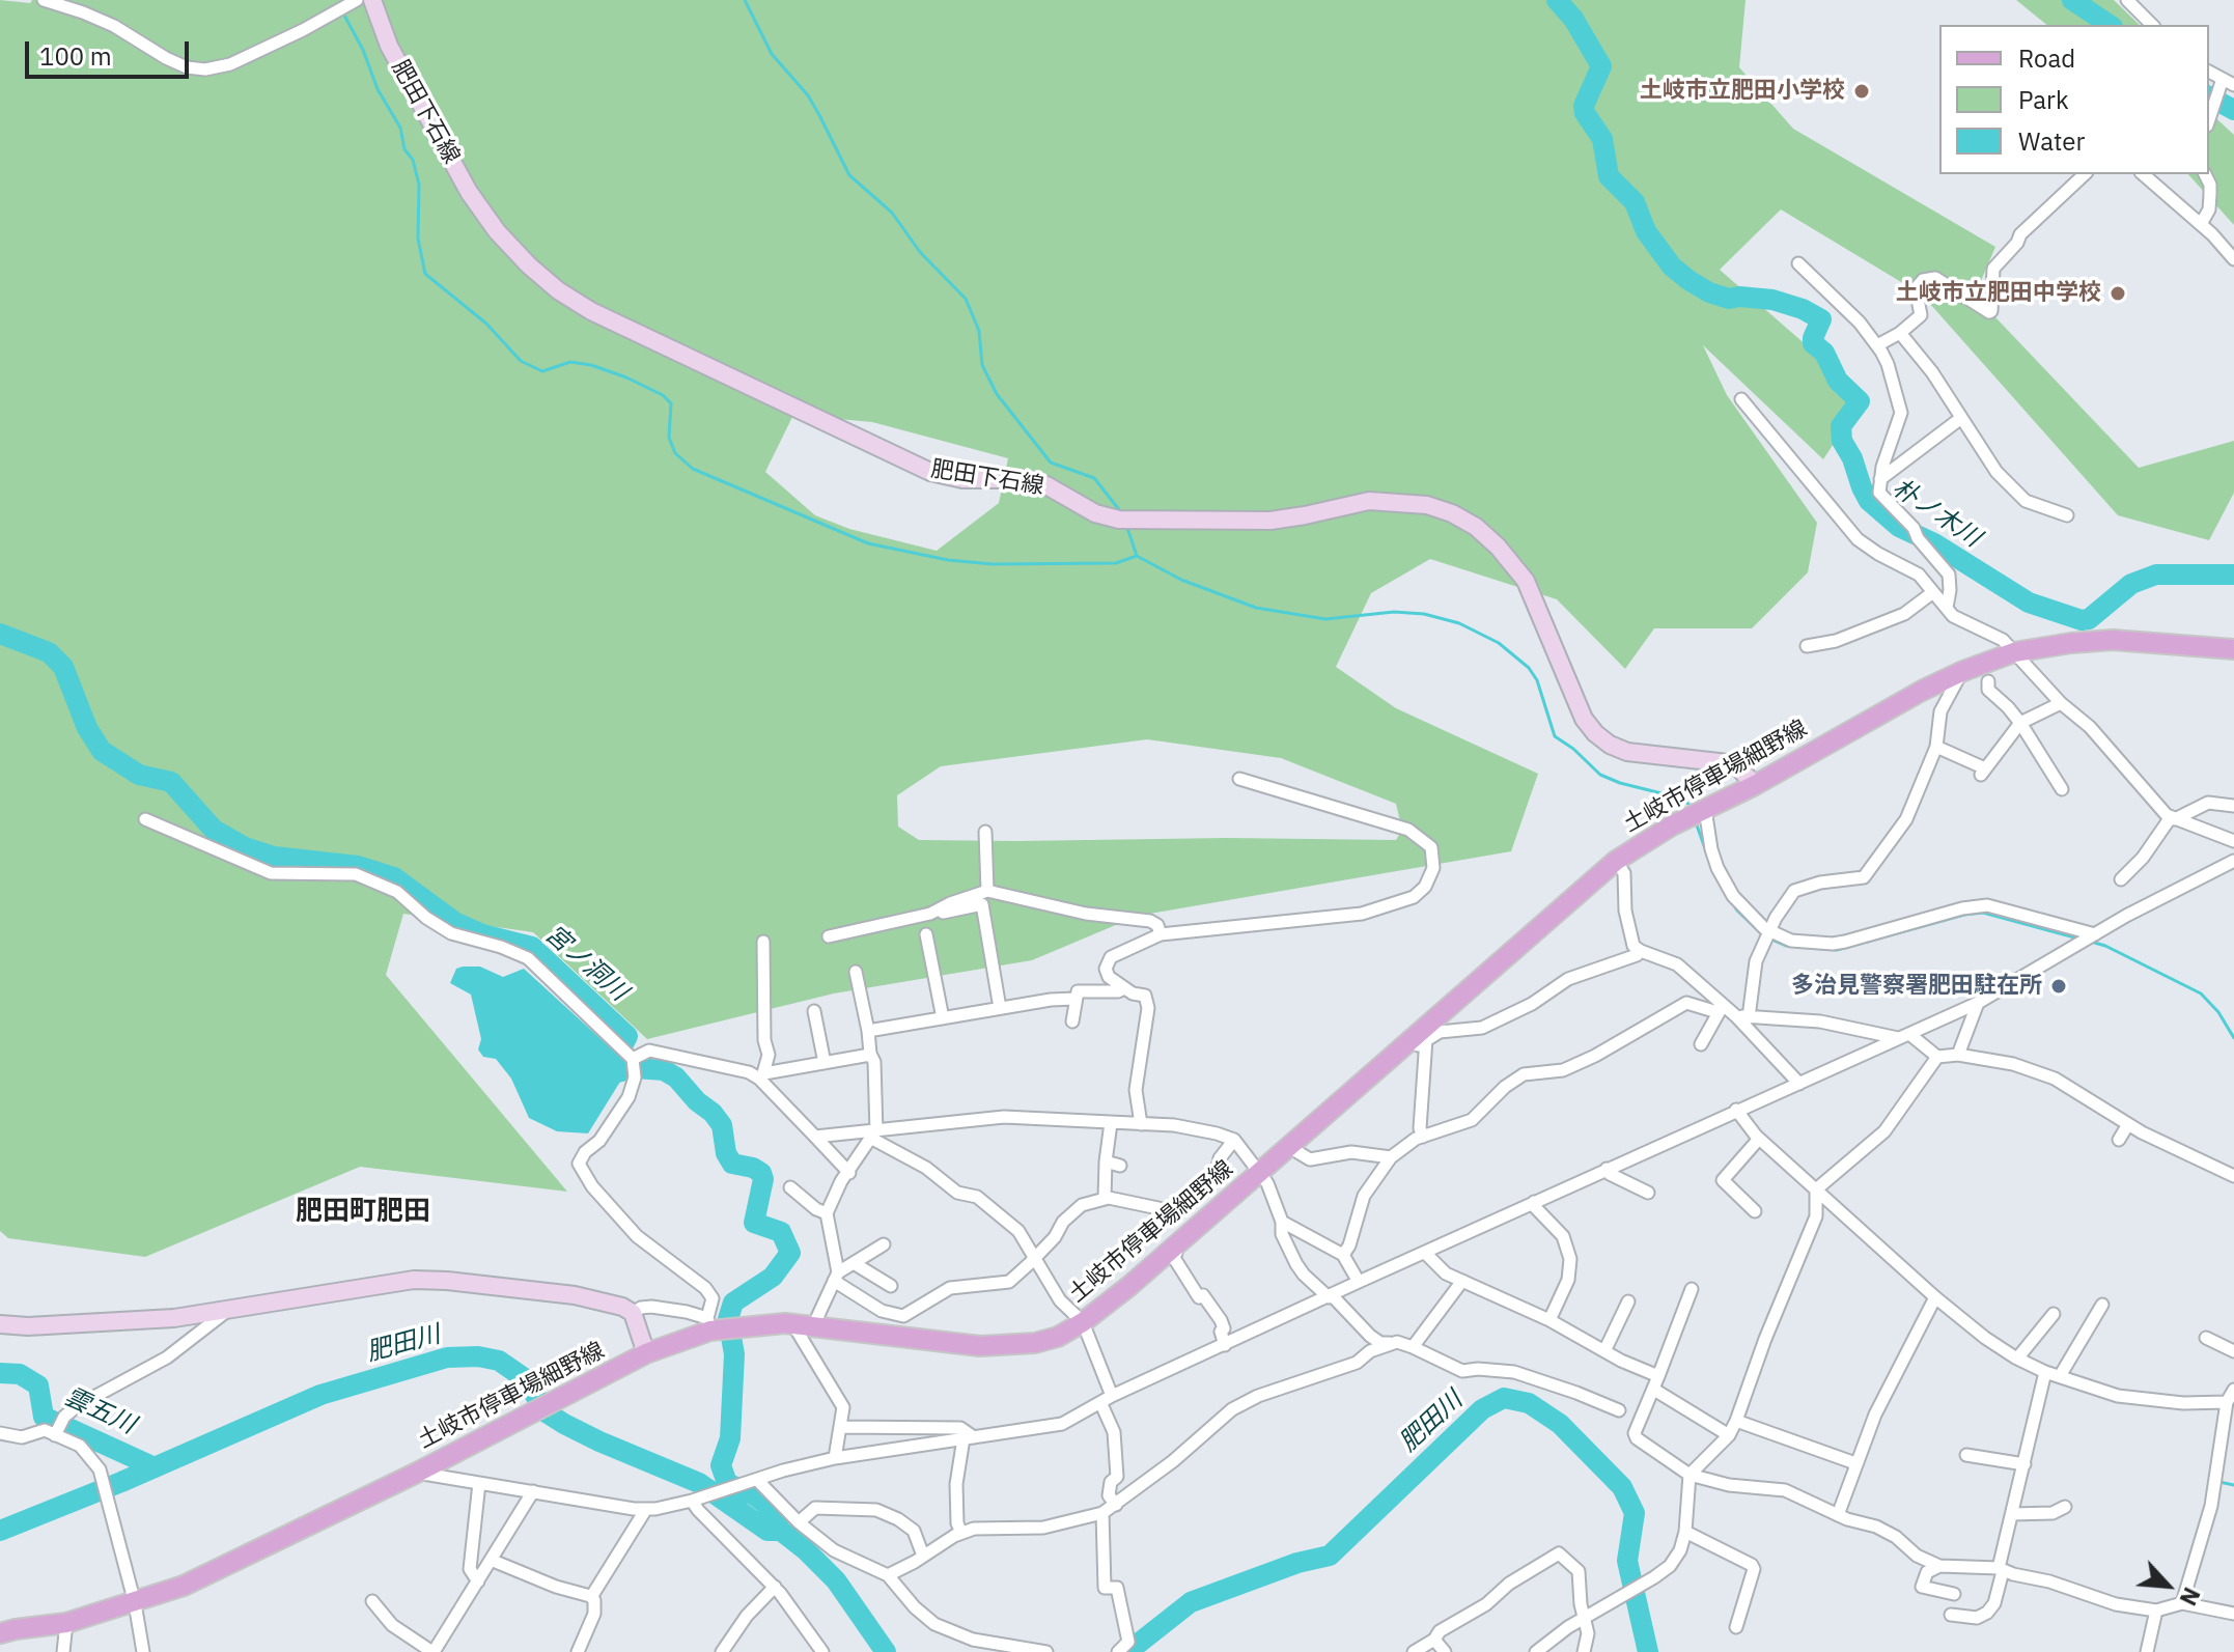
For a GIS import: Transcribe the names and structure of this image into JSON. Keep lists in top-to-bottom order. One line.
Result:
{"streets":{"main road":["肥田下石線","土岐市停車場細野線"]},"crossings":[["肥田下石線","土岐市停車場細野線"]],"districts":["肥田町肥田"],"water":["朴ノ木川","宮ノ洞川","肥田川","雲五川"],"places":["土岐市立肥田小学校","土岐市立肥田中学校","多治見警察署肥田駐在所"],"legend":["Road","Park","Water"],"scale_bar":"100 m","north":"bottom right"}
